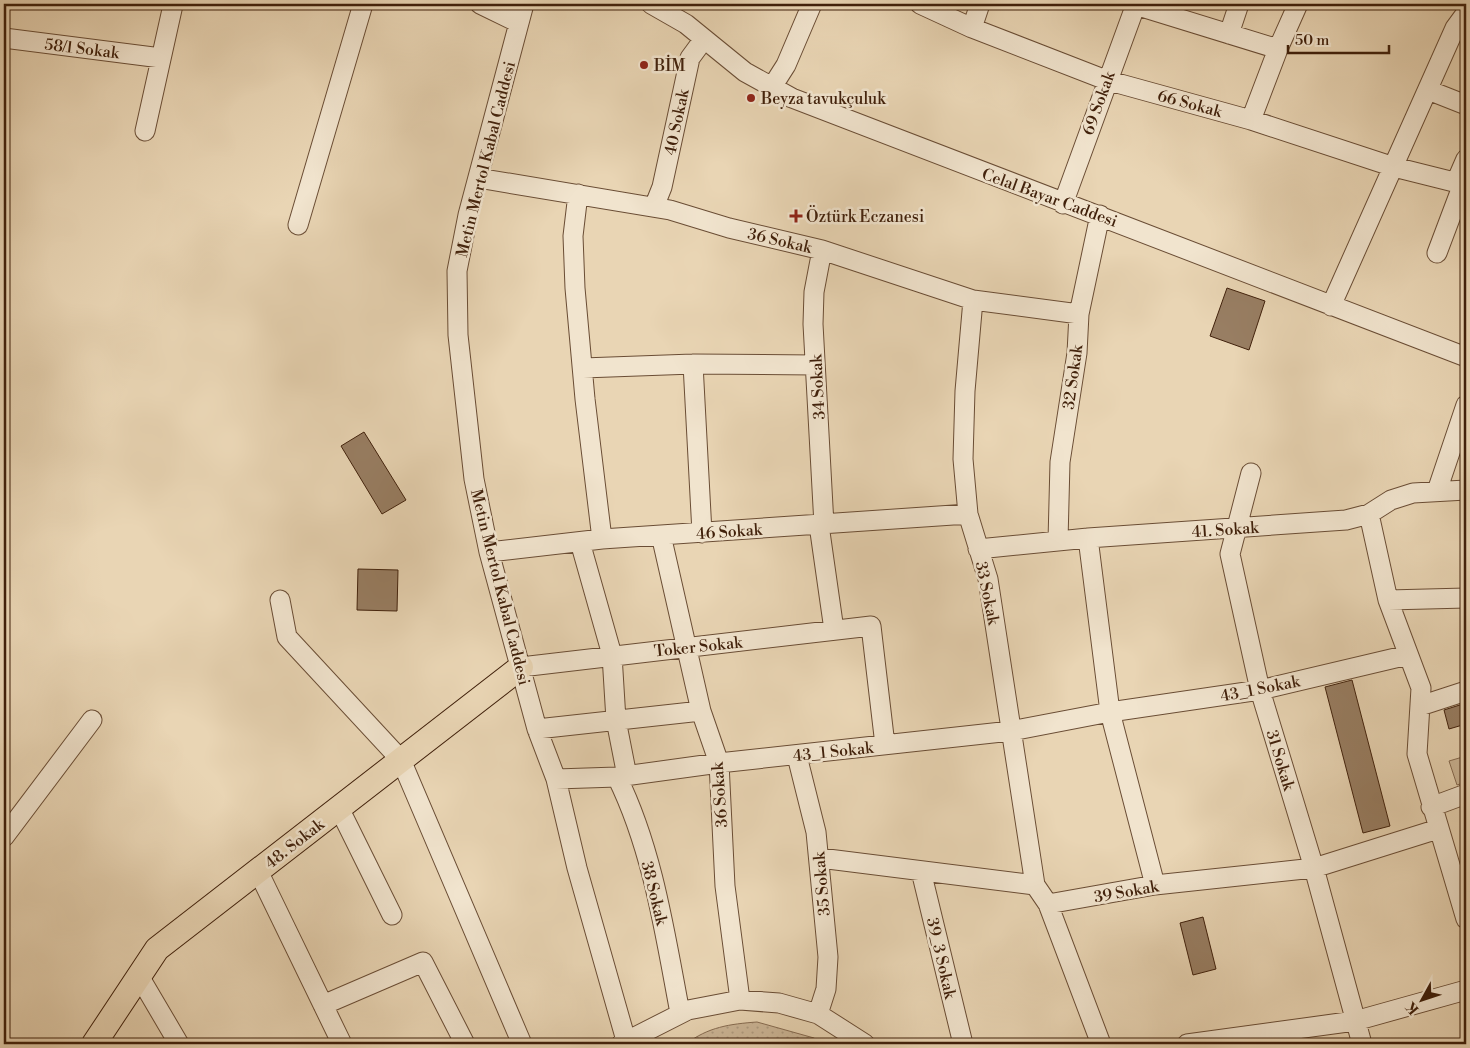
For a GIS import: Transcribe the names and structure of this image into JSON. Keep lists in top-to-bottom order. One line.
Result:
{"streets":{"main road":["48. Sokak"],"street":["58/1 Sokak","69 Sokak","66 Sokak","40 Sokak","Metin Mertol Kabal Caddesi","Celal Bayar Caddesi","36 Sokak","32 Sokak","34 Sokak","41. Sokak","46 Sokak","33 Sokak","Toker Sokak","43_1 Sokak","31 Sokak","35 Sokak","39 Sokak","38 Sokak","39_3 Sokak"]},"crossings":[["69 Sokak","66 Sokak"],["69 Sokak","Celal Bayar Caddesi"],["40 Sokak","Celal Bayar Caddesi"],["40 Sokak","36 Sokak"],["Metin Mertol Kabal Caddesi","36 Sokak"],["Metin Mertol Kabal Caddesi","46 Sokak"],["Metin Mertol Kabal Caddesi","Toker Sokak"],["Metin Mertol Kabal Caddesi","43_1 Sokak"],["Metin Mertol Kabal Caddesi","48. Sokak"],["Celal Bayar Caddesi","32 Sokak"],["36 Sokak","32 Sokak"],["36 Sokak","34 Sokak"],["36 Sokak","46 Sokak"],["36 Sokak","33 Sokak"],["36 Sokak","Toker Sokak"],["36 Sokak","43_1 Sokak"],["32 Sokak","41. Sokak"],["34 Sokak","46 Sokak"],["34 Sokak","Toker Sokak"],["41. Sokak","33 Sokak"],["41. Sokak","31 Sokak"],["46 Sokak","33 Sokak"],["46 Sokak","38 Sokak"],["33 Sokak","43_1 Sokak"],["Toker Sokak","43_1 Sokak"],["Toker Sokak","48. Sokak"],["Toker Sokak","38 Sokak"],["43_1 Sokak","31 Sokak"],["43_1 Sokak","35 Sokak"],["43_1 Sokak","38 Sokak"],["31 Sokak","39 Sokak"]],"places":{"other":["BİM","Beyza tavukçuluk"],"health":["Öztürk Eczanesi"]},"scale_bar":"50 m","north":"bottom left"}
